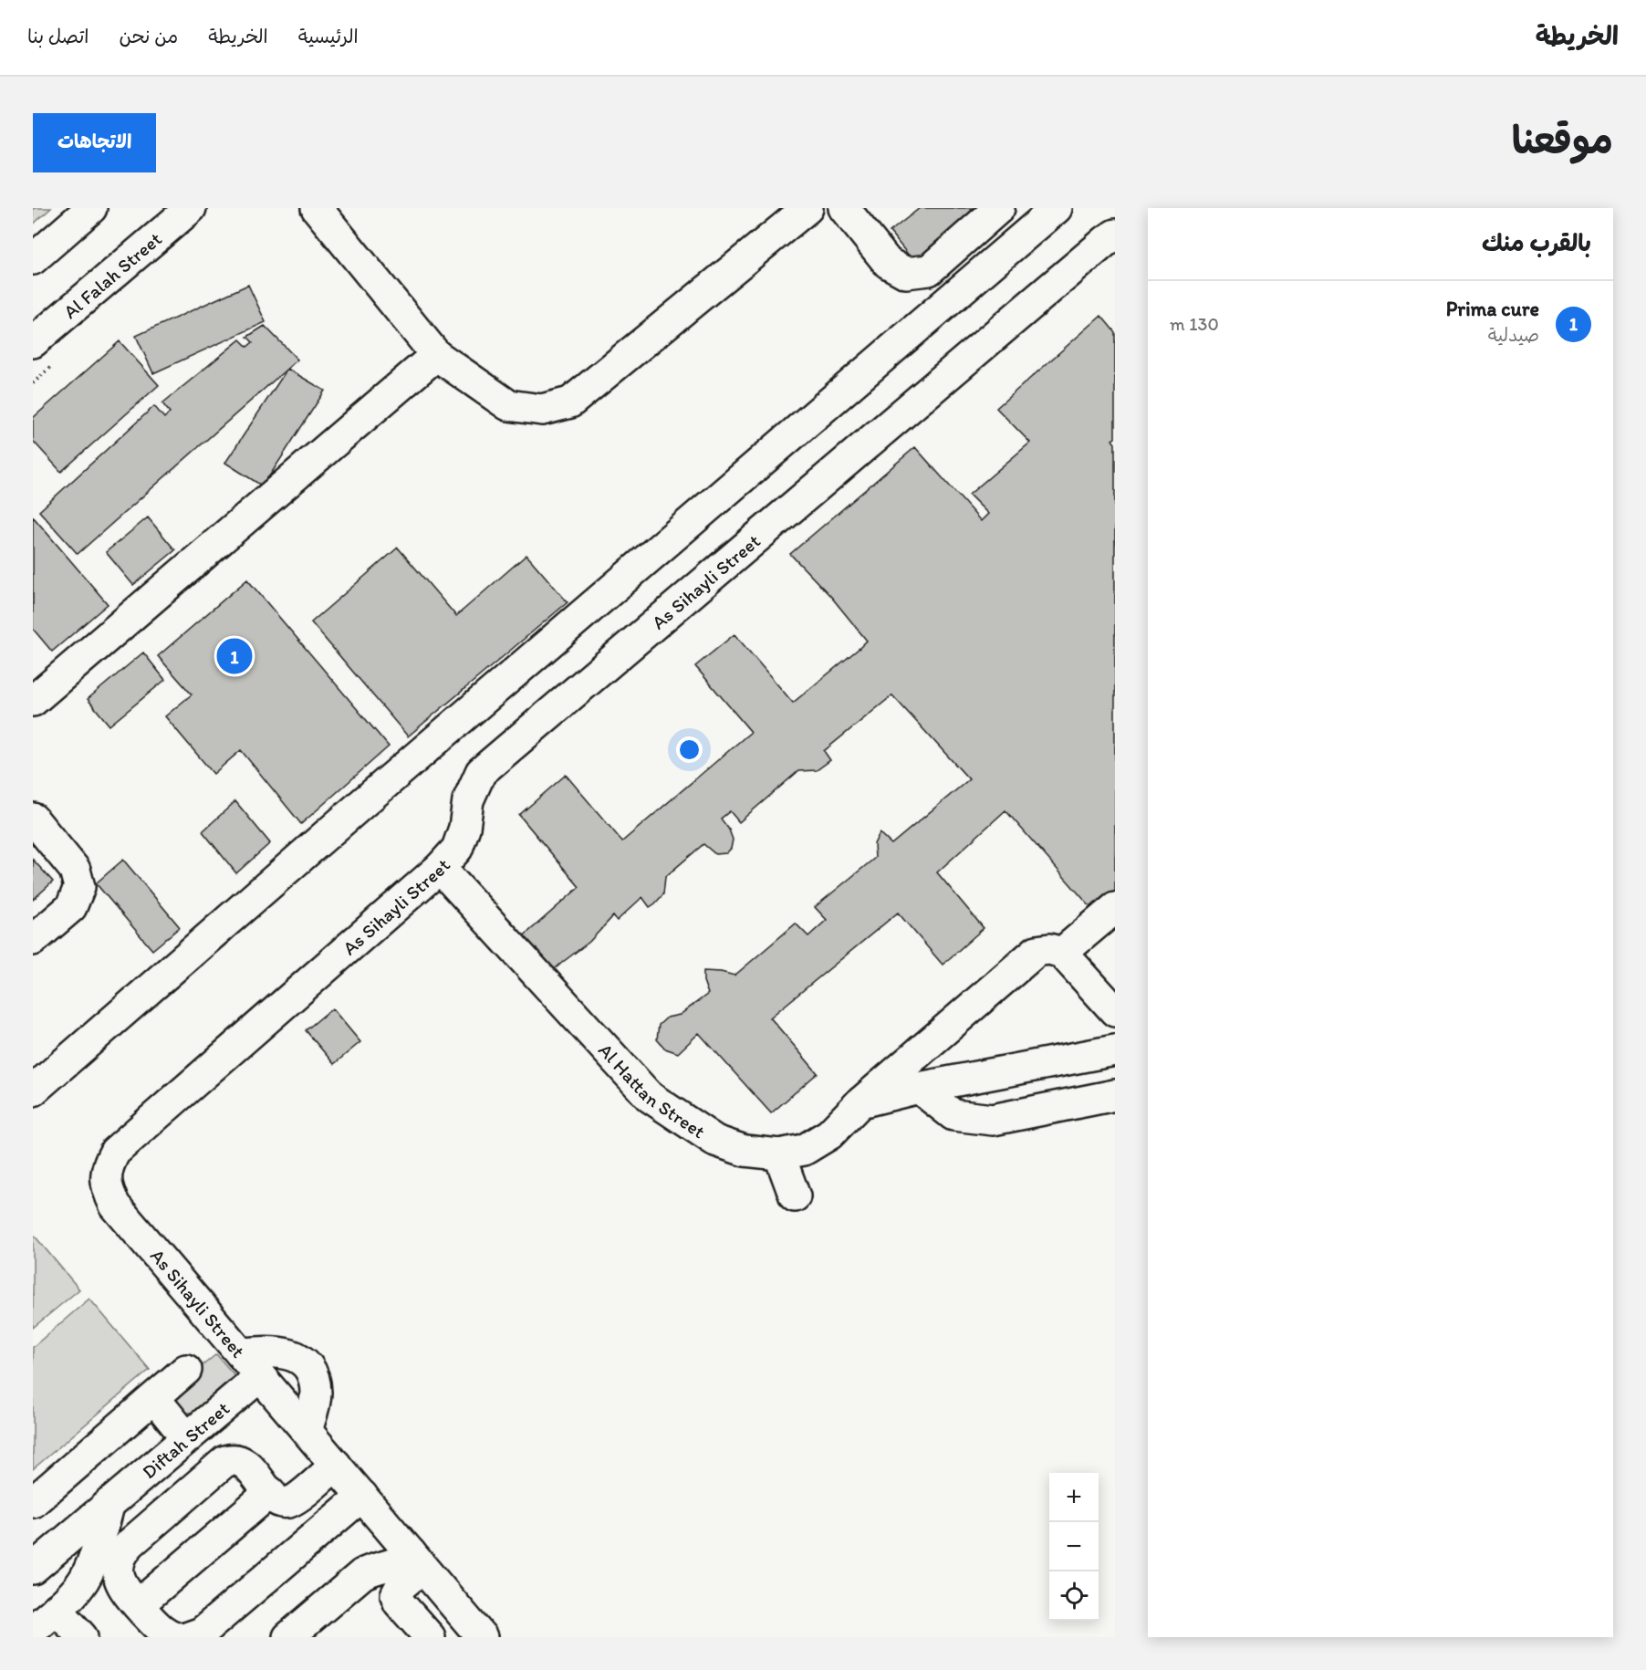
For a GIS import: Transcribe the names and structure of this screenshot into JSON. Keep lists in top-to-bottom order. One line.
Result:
{"streets":{"street":["Al Falah Street","As Sihayli Street","Al Hattan Street","Diftah Street"]},"crossings":[["As Sihayli Street","Al Hattan Street"],["As Sihayli Street","Diftah Street"]],"page":{"header":"الخريطة","nav":["الرئيسية","الخريطة","من نحن","اتصل بنا"],"title":"موقعنا","buttons":"الاتجاهات","heading":"بالقرب منك","list":[{"mark":"1","name":"Prima cure","note":"صيدلية","value":"130 m"}],"pins":"1","map_buttons":["+","−"]}}
